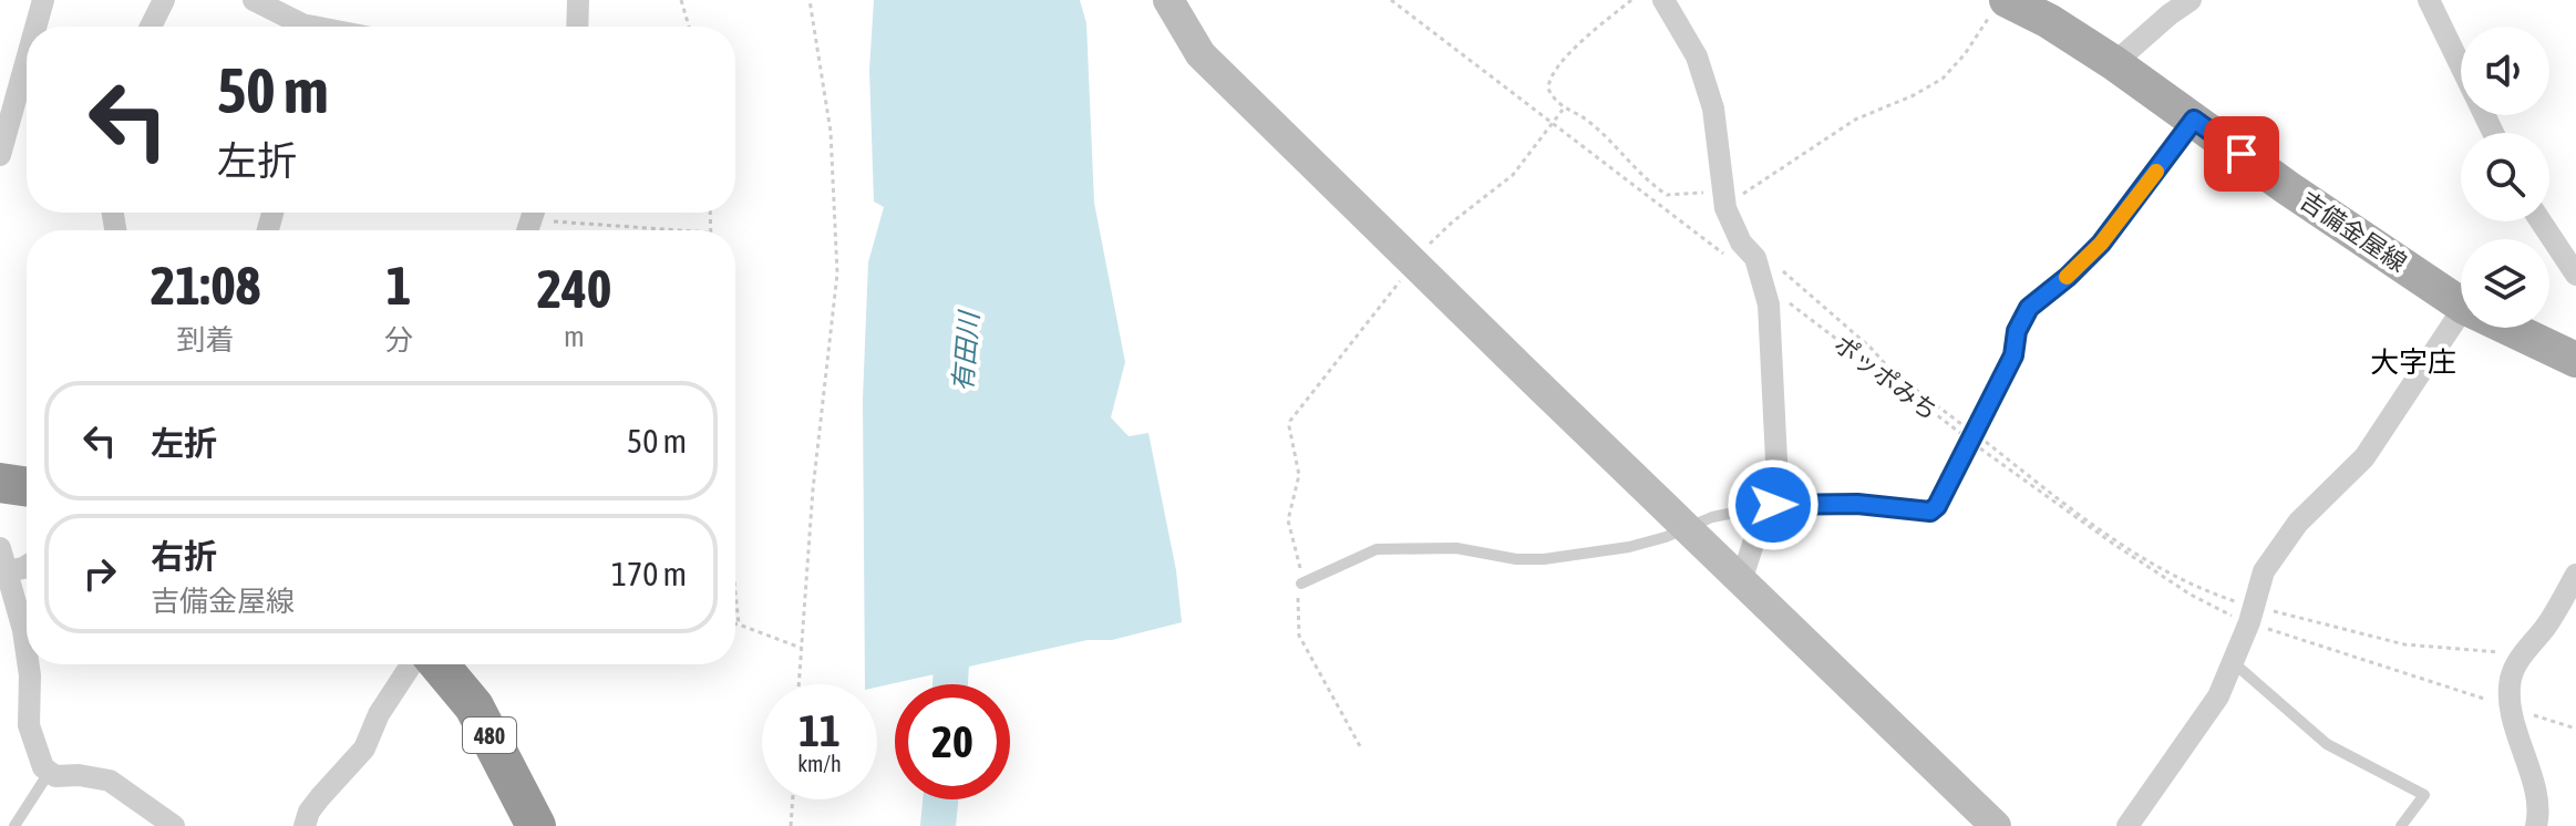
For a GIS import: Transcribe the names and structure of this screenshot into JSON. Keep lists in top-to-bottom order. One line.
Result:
{"streets":{"highway":["480"],"main road":["吉備金屋線"],"path":["ポッポみち"]},"districts":["大字庄"],"water":["有田川"],"page":{"turn":["50 m","左折"],"eta":["21:08","到着","1","分","240","m"],"list":[{"name":"左折","value":"50 m"},{"name":"右折","note":"吉備金屋線","value":"170 m"}],"speed":"11 km/h","limit":"20"}}
